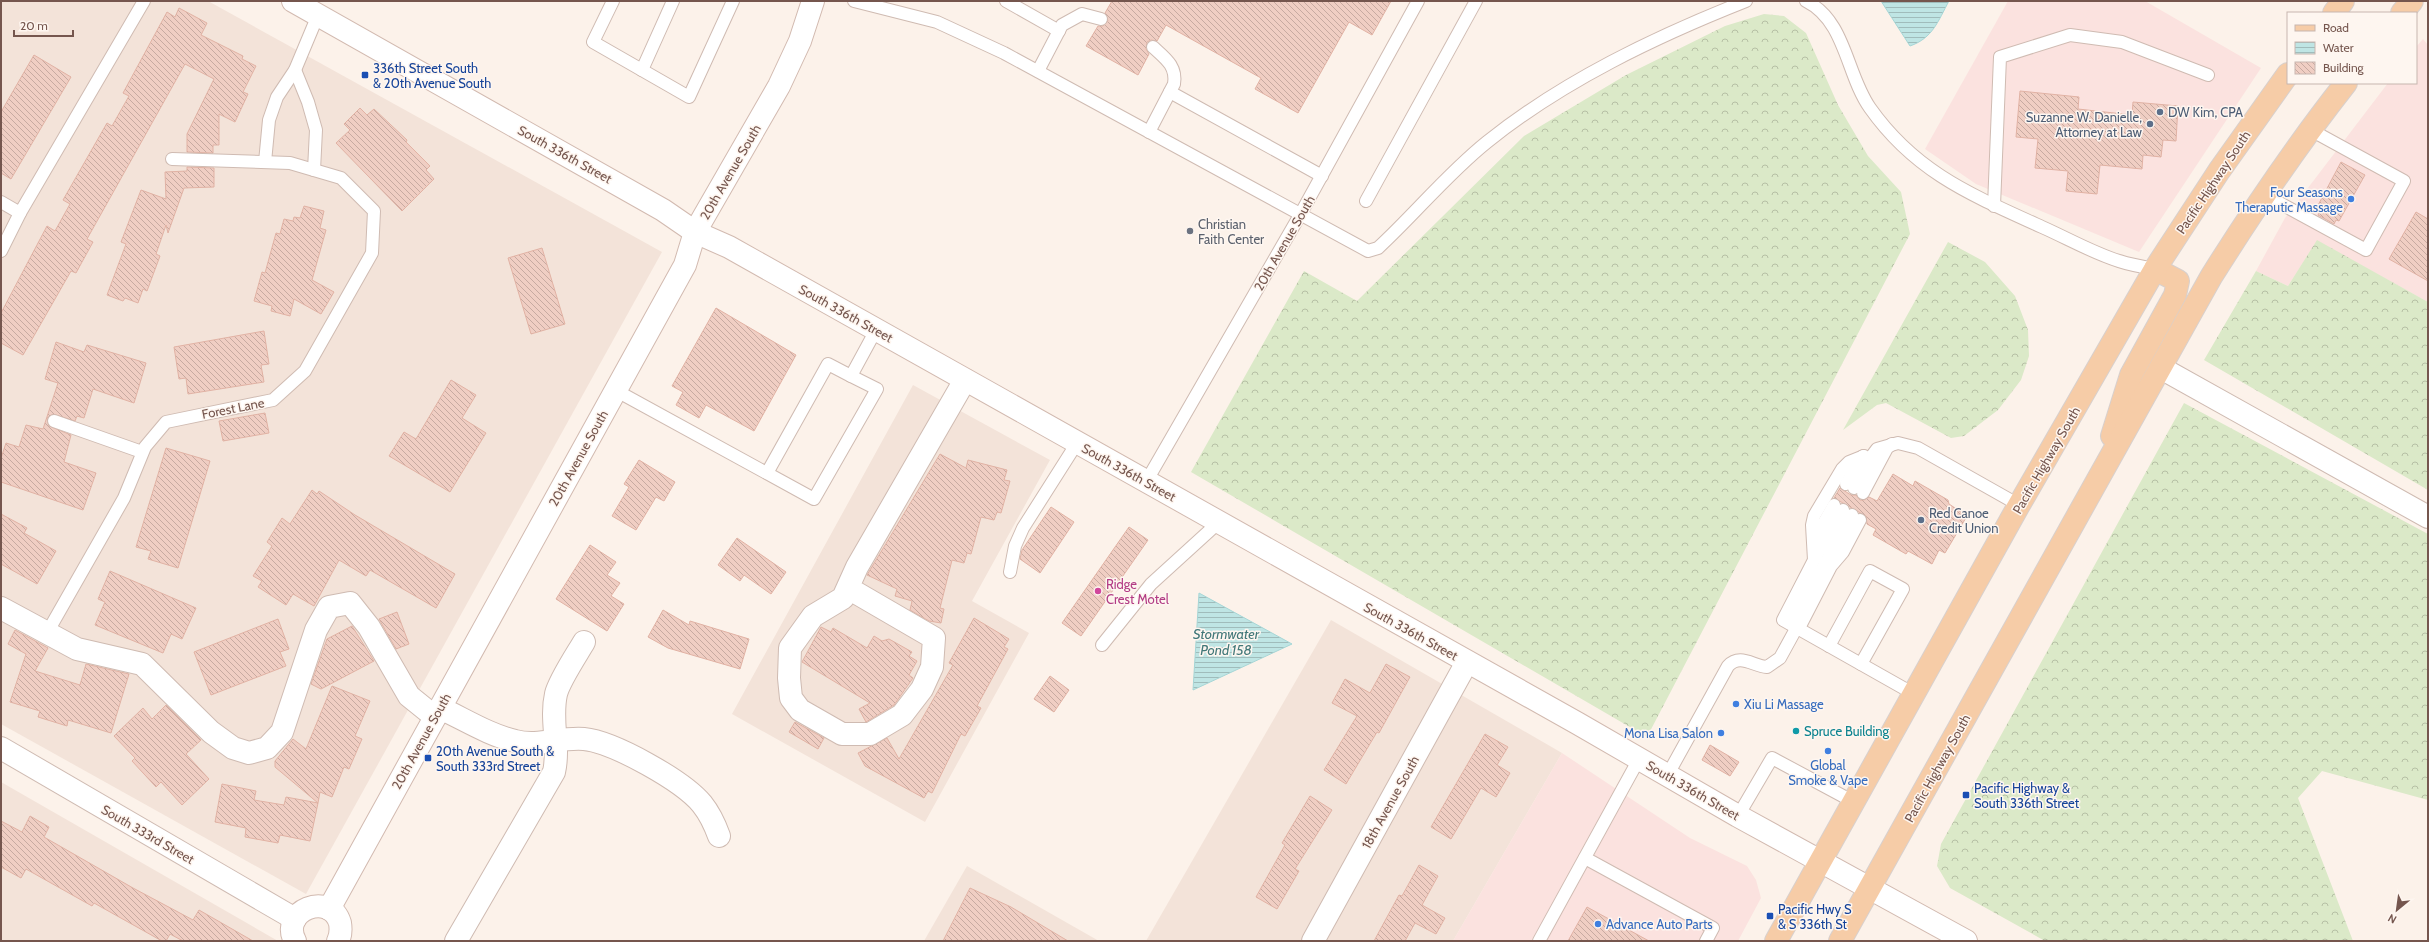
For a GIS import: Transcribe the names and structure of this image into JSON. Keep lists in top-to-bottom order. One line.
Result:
{"streets":{"main road":["Pacific Highway South"],"street":["South 336th Street","20th Avenue South","18th Avenue South","South 333rd Street"],"lane":["Forest Lane"]},"crossings":[["South 336th Street","20th Avenue South"],["South 336th Street","Pacific Highway South"],["South 336th Street","18th Avenue South"]],"water":["Stormwater Pond 158"],"places":{"transit":["336th Street South & 20th Avenue South","20th Avenue South & South 333rd Street","Pacific Highway & South 336th Street","Pacific Hwy S & S 336th St"],"other":["DW Kim, CPA","Suzanne W. Danielle, Attorney at Law","Four Seasons Theraputic Massage","Christian Faith Center","Red Canoe Credit Union","Ridge Crest Motel","Xiu Li Massage","Spruce Building","Mona Lisa Salon","Global Smoke & Vape","Advance Auto Parts"]},"legend":["Road","Water","Building"],"scale_bar":"20 m","north":"bottom left"}
